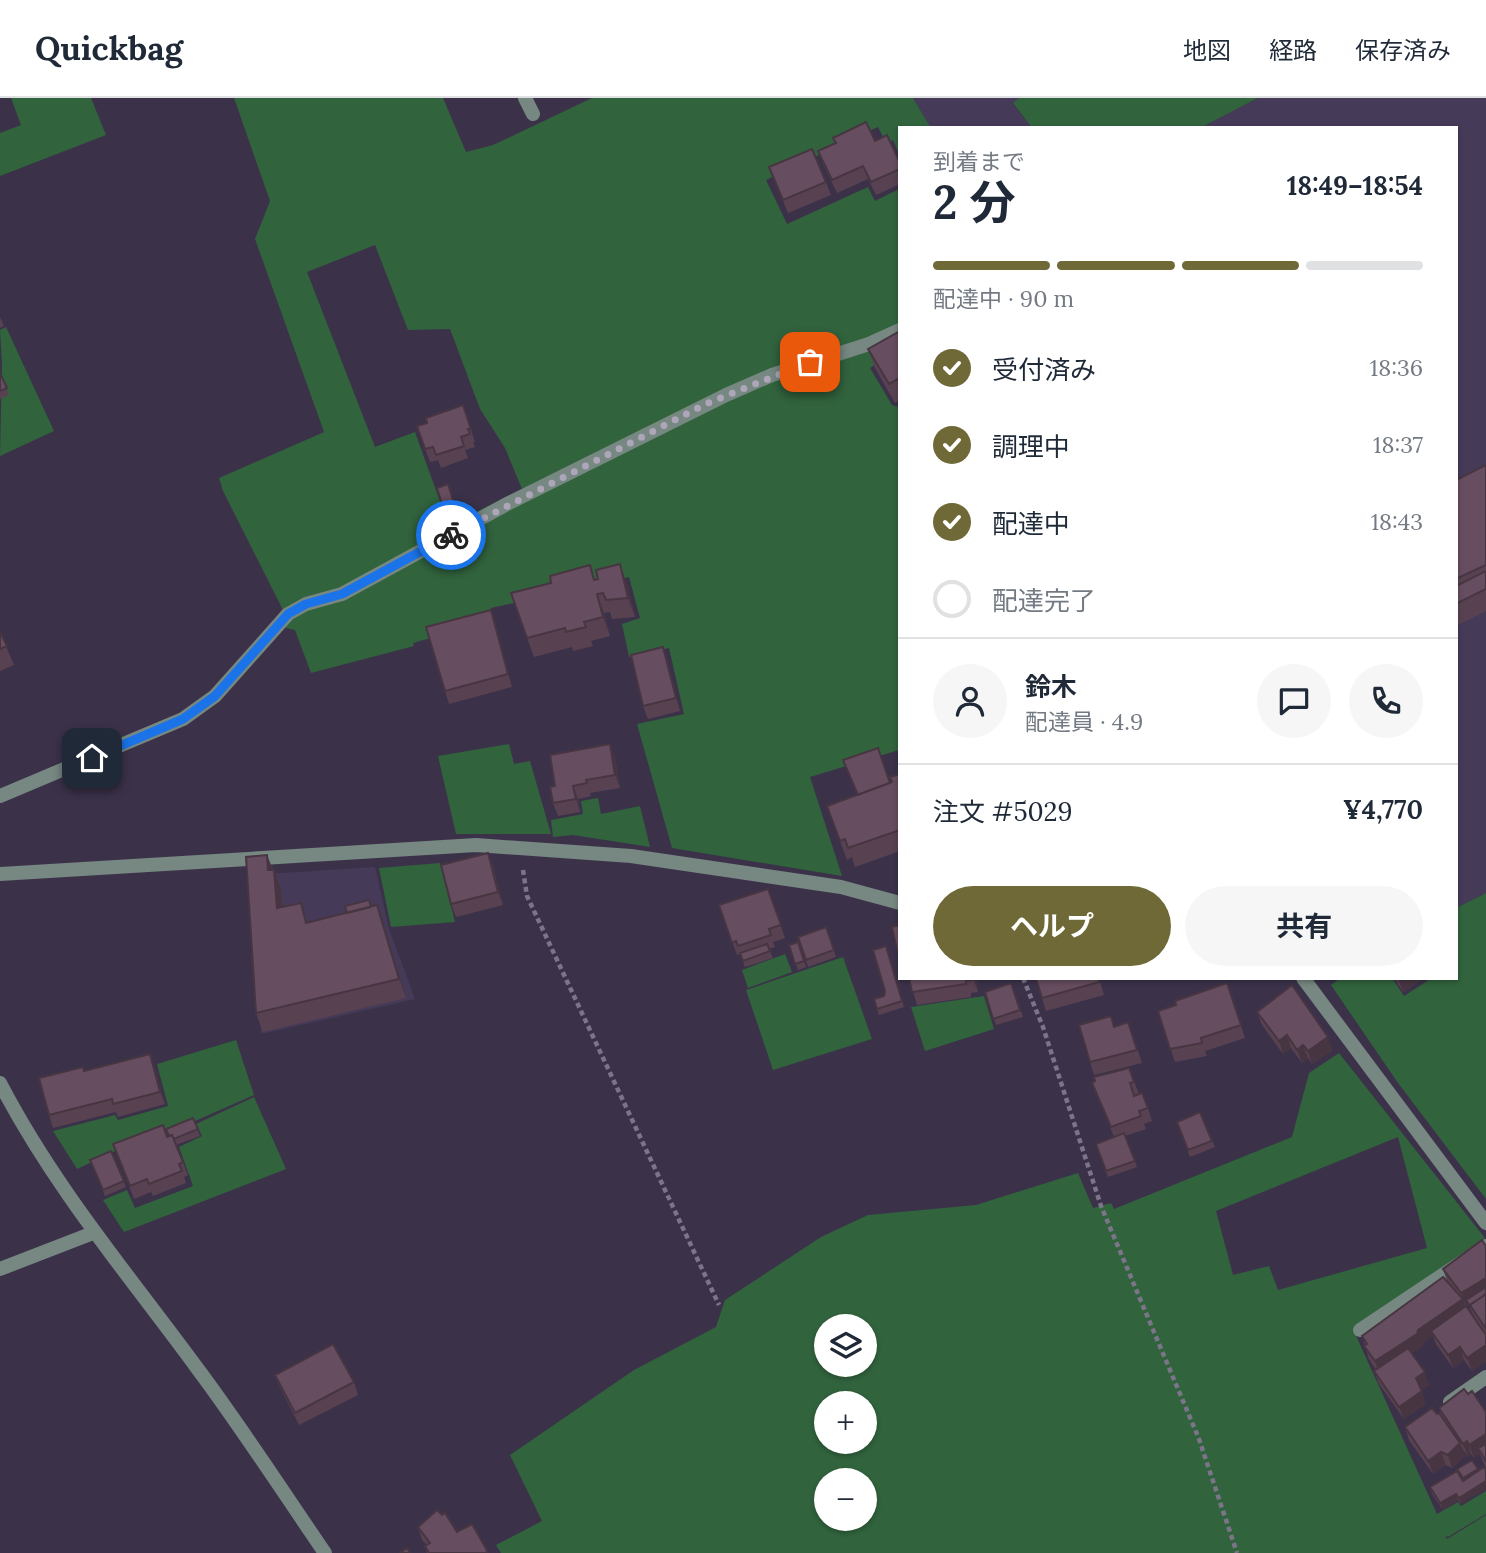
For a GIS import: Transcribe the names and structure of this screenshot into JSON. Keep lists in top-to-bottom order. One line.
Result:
{"page":{"header":"Quickbag","nav":["地図","経路","保存済み"],"heading":["2 分","到着まで","18:49–18:54"],"panel":["鈴木","配達員 · 4.9","注文 #5029","¥4,770"],"bar":"配達中 · 90 m","list":[["受付済み","18:36"],["調理中","18:37"],["配達中","18:43"],"配達完了"],"buttons":["ヘルプ","共有"],"map_buttons":["+","−"]}}
